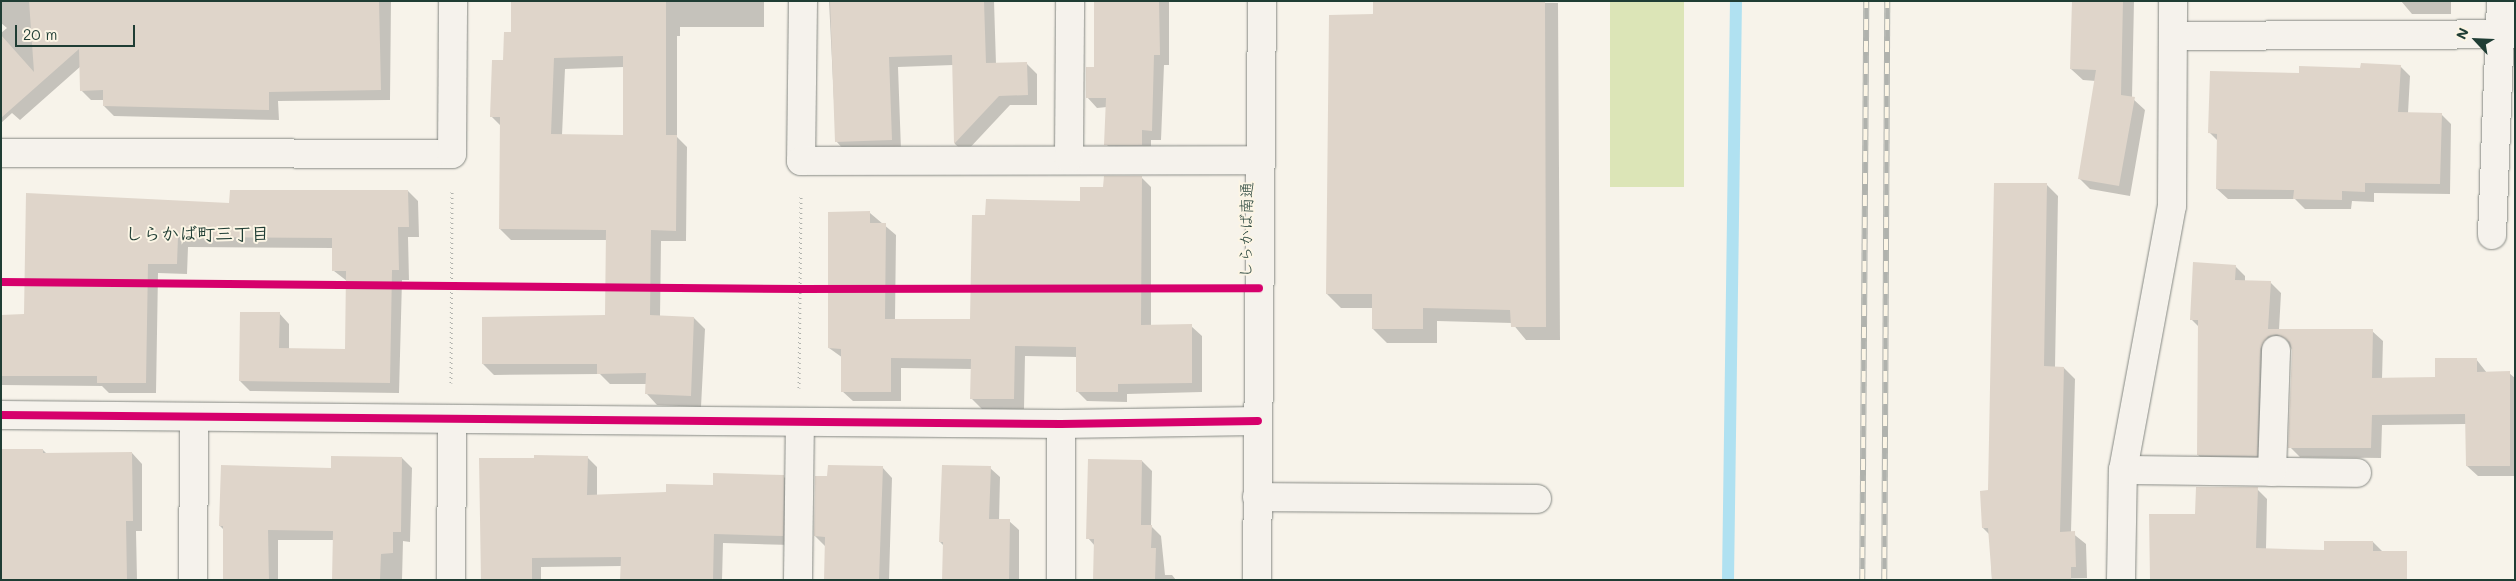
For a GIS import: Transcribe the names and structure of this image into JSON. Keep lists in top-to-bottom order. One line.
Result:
{"streets":{"street":["しらかば南通"]},"districts":["しらかば町三丁目"],"scale_bar":"20 m","north":"top left"}
